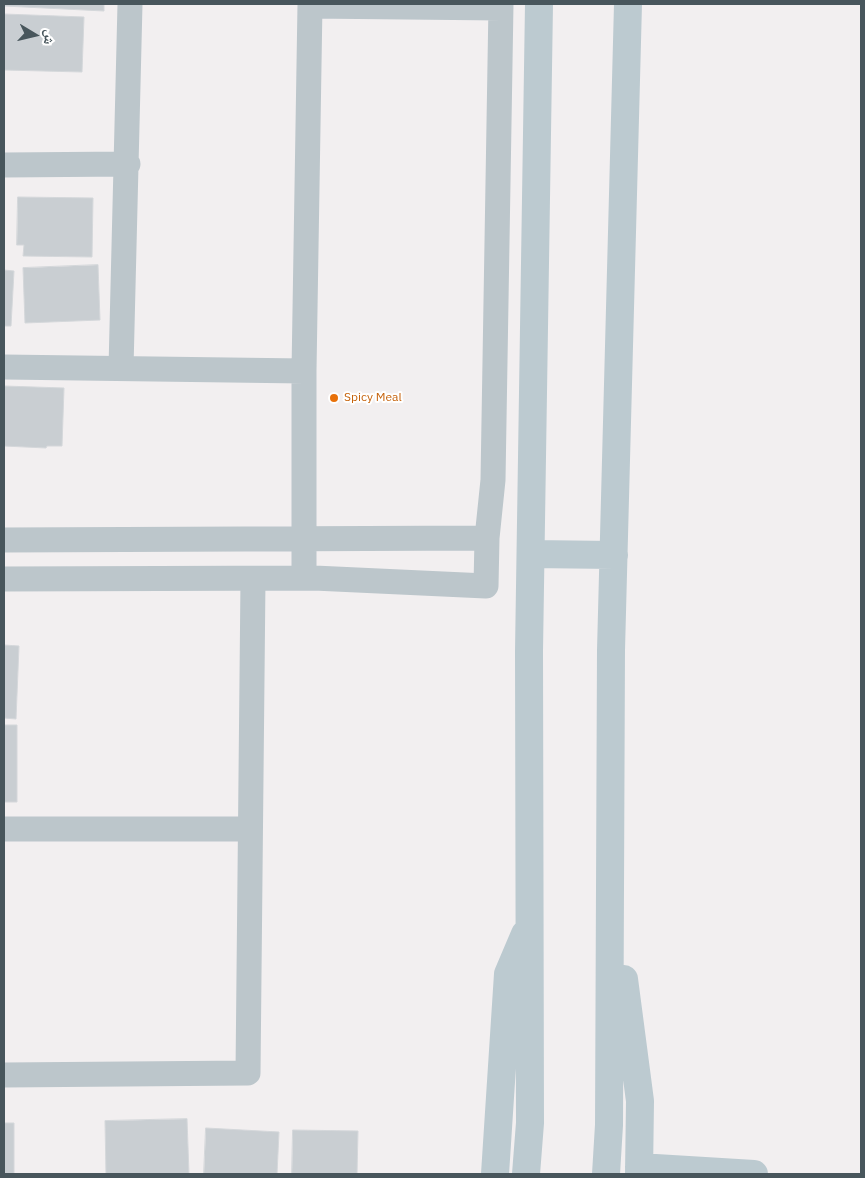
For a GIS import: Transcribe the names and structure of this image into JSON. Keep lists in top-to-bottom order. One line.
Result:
{"places":["Spicy Meal"],"north":"right"}
